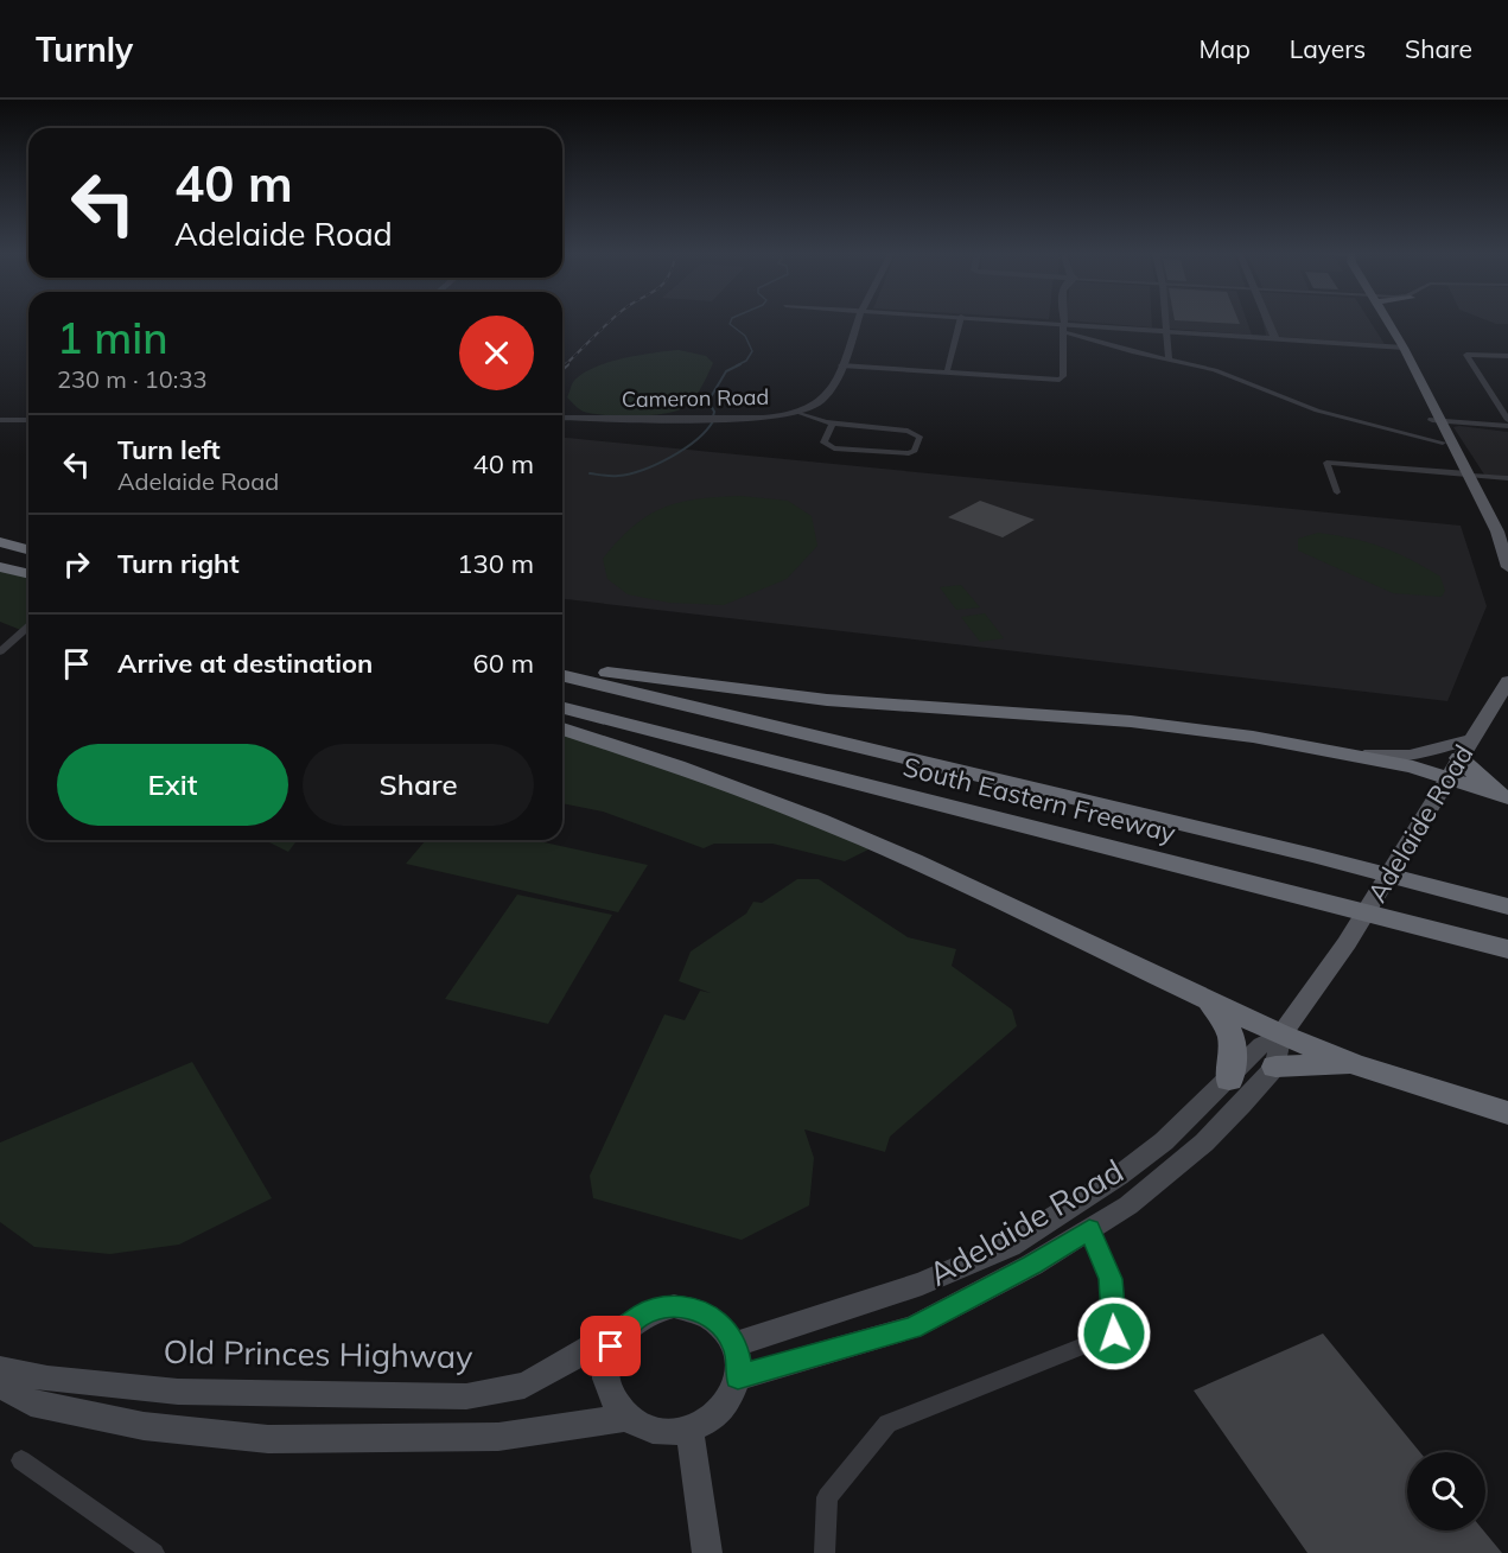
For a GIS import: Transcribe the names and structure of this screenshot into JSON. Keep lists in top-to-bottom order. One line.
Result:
{"streets":{"highway":["South Eastern Freeway"],"main road":["Adelaide Road","Old Princes Highway"],"street":["Cameron Road"]},"crossings":[["Adelaide Road","Old Princes Highway"]],"page":{"header":"Turnly","nav":["Map","Layers","Share"],"turn":["40 m","Adelaide Road"],"heading":["1 min","230 m · 10:33"],"list":[{"name":"Turn left","note":"Adelaide Road","value":"40 m"},{"name":"Turn right","value":"130 m"},{"name":"Arrive at destination","value":"60 m"}],"buttons":["Exit","Share"]}}
